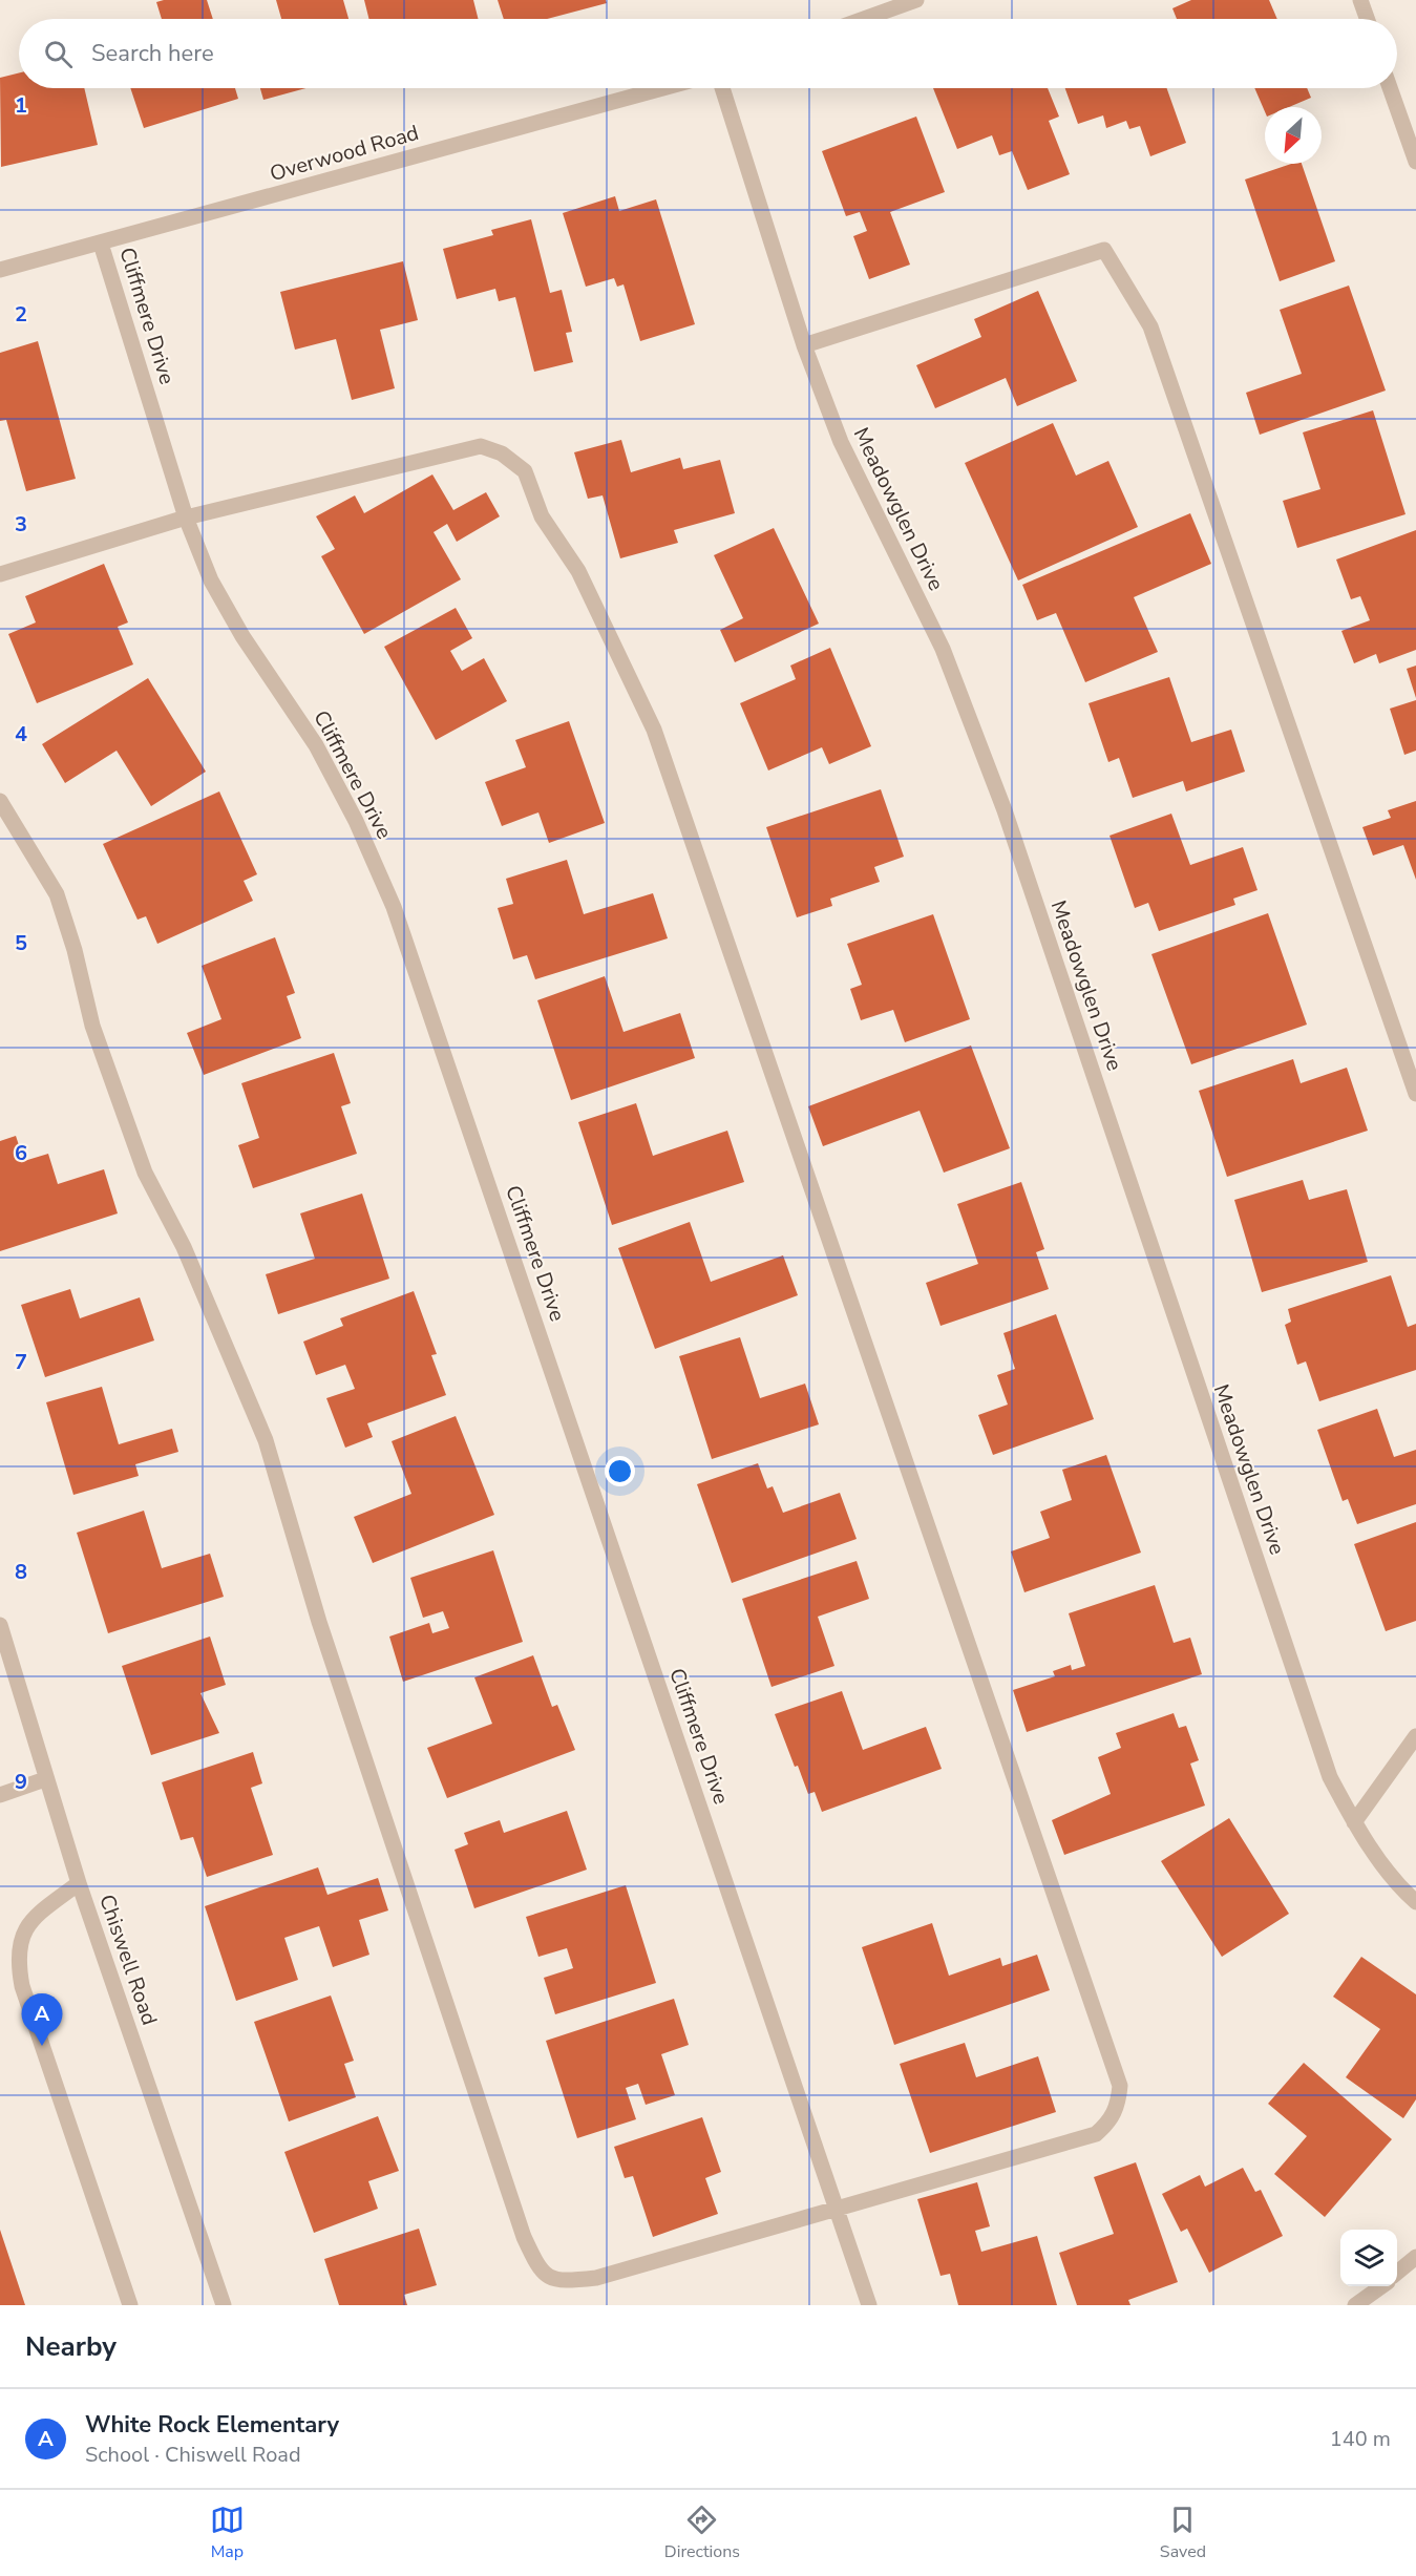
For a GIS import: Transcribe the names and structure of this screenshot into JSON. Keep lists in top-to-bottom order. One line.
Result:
{"streets":{"street":["Overwood Road","Cliffmere Drive","Meadowglen Drive","Chiswell Road"]},"crossings":[["Overwood Road","Cliffmere Drive"]],"north":"bottom left","page":{"search":"Search here","pins":"A","heading":"Nearby","list":[{"mark":"A","name":"White Rock Elementary","note":"School · Chiswell Road","value":"140 m"}],"nav":["Map","Directions","Saved"]},"grid":{"rows":["1","2","3","4","5","6","7","8","9"]}}
